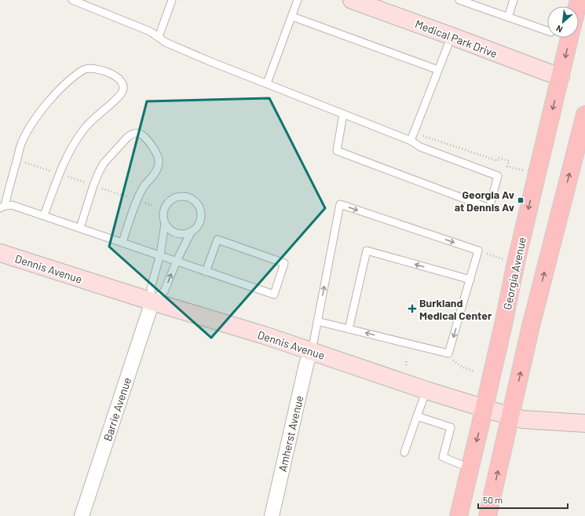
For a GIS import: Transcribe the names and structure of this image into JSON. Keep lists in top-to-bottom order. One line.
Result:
{"streets":{"main road":["Georgia Avenue"],"street":["Medical Park Drive","Dennis Avenue","Barrie Avenue","Amherst Avenue"]},"crossings":[["Medical Park Drive","Georgia Avenue"],["Dennis Avenue","Georgia Avenue"],["Dennis Avenue","Barrie Avenue"],["Dennis Avenue","Amherst Avenue"]],"places":{"transit":["Georgia Av at Dennis Av"],"health":["Burkland Medical Center"]},"scale_bar":"50 m","north":"bottom left"}
